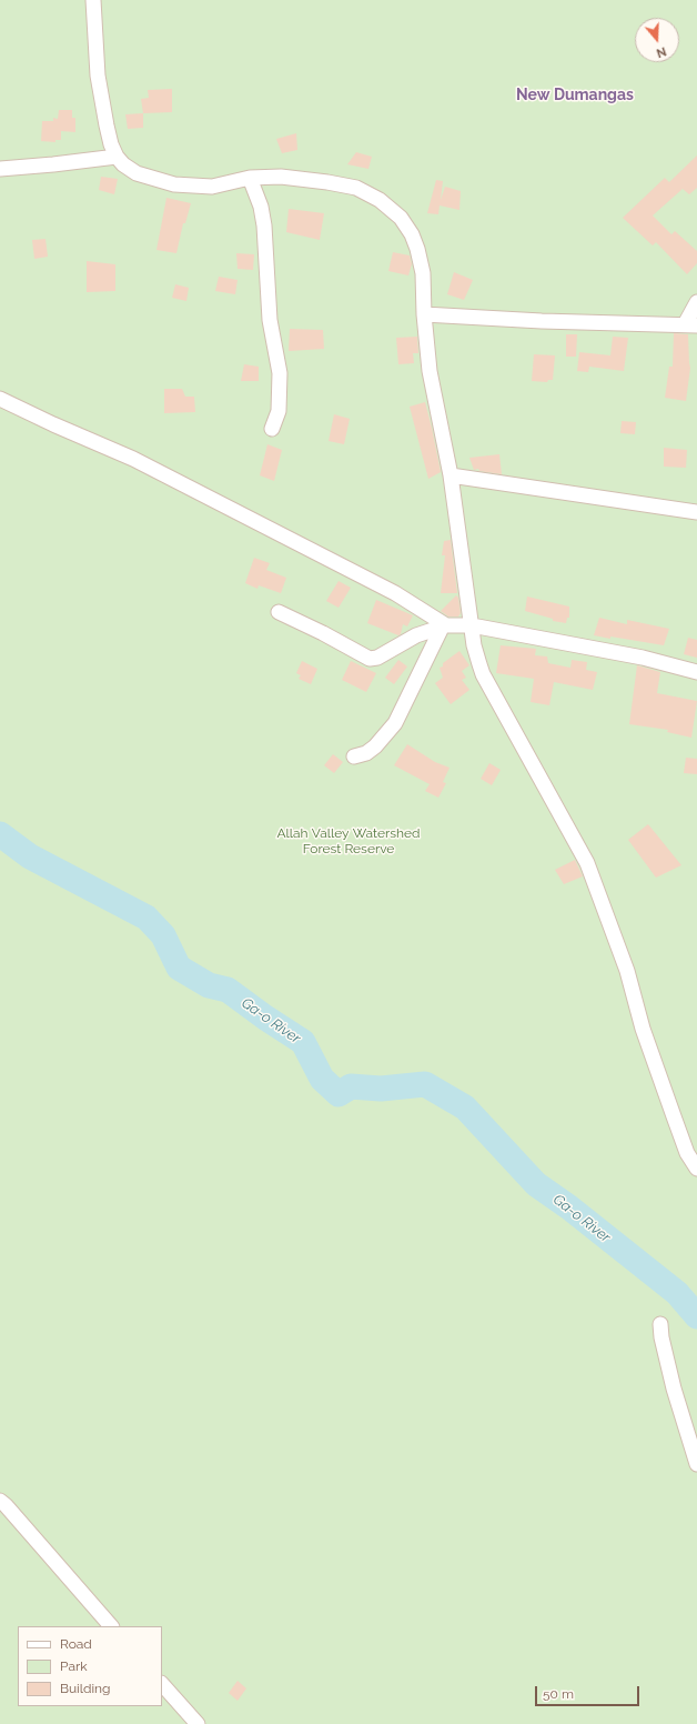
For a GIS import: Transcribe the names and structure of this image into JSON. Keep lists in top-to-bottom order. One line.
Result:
{"districts":["New Dumangas"],"water":["Ga-o River"],"parks":["Allah Valley Watershed Forest Reserve"],"legend":["Road","Park","Building"],"scale_bar":"50 m","north":"bottom"}
